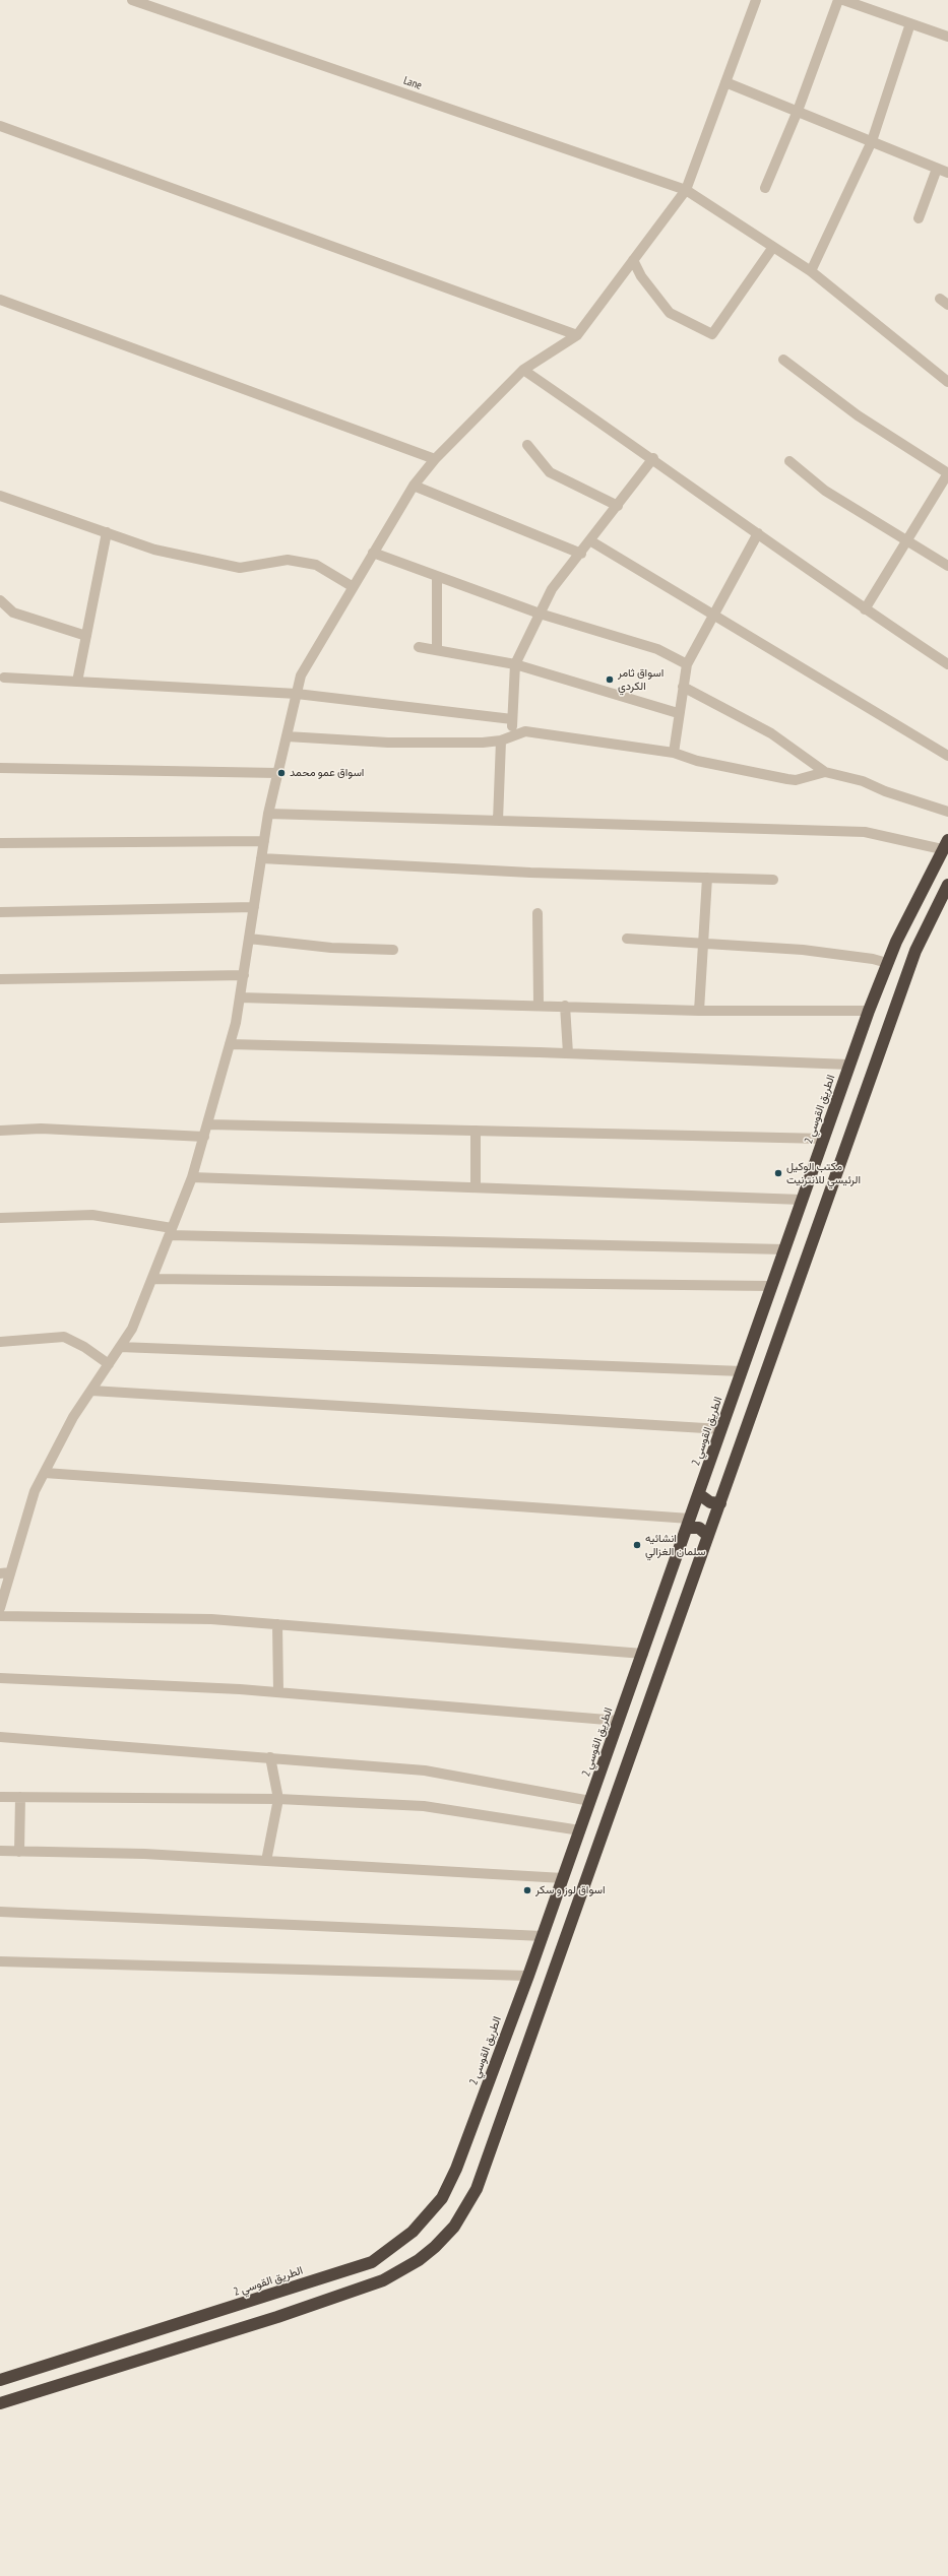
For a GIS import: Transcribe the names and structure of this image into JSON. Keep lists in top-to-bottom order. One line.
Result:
{"streets":{"highway":["الطريق القوسي 2"],"street":["Lane"]},"places":["اسواق ثامر الكردي","اسواق عمو محمد","مكتب الوكيل الرئيسي للانترنيت","انشائيه سلمان الغزالي","اسواق لوز و سكر"]}
